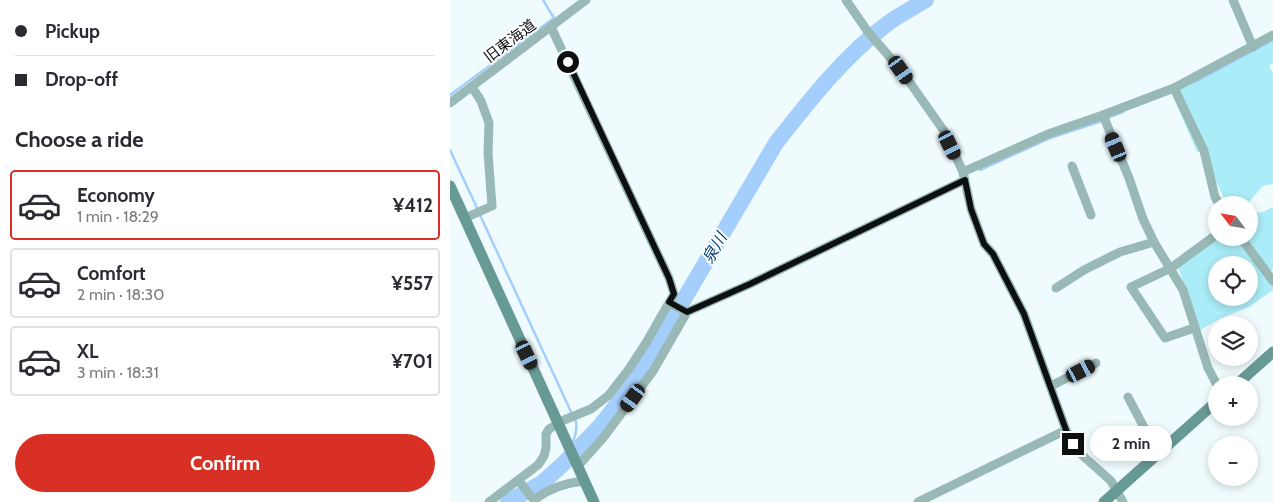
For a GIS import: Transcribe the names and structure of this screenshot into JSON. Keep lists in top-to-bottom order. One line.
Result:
{"streets":{"street":["旧東海道"]},"water":["泉川"],"north":"top left","page":{"banner":["Pickup","Drop-off"],"heading":"Choose a ride","list":[{"name":"Economy","note":"1 min · 18:29","value":"¥412"},{"name":"Comfort","note":"2 min · 18:30","value":"¥557"},{"name":"XL","note":"3 min · 18:31","value":"¥701"}],"map_buttons":["+","−"],"buttons":"Confirm","bubble":"2 min"}}
